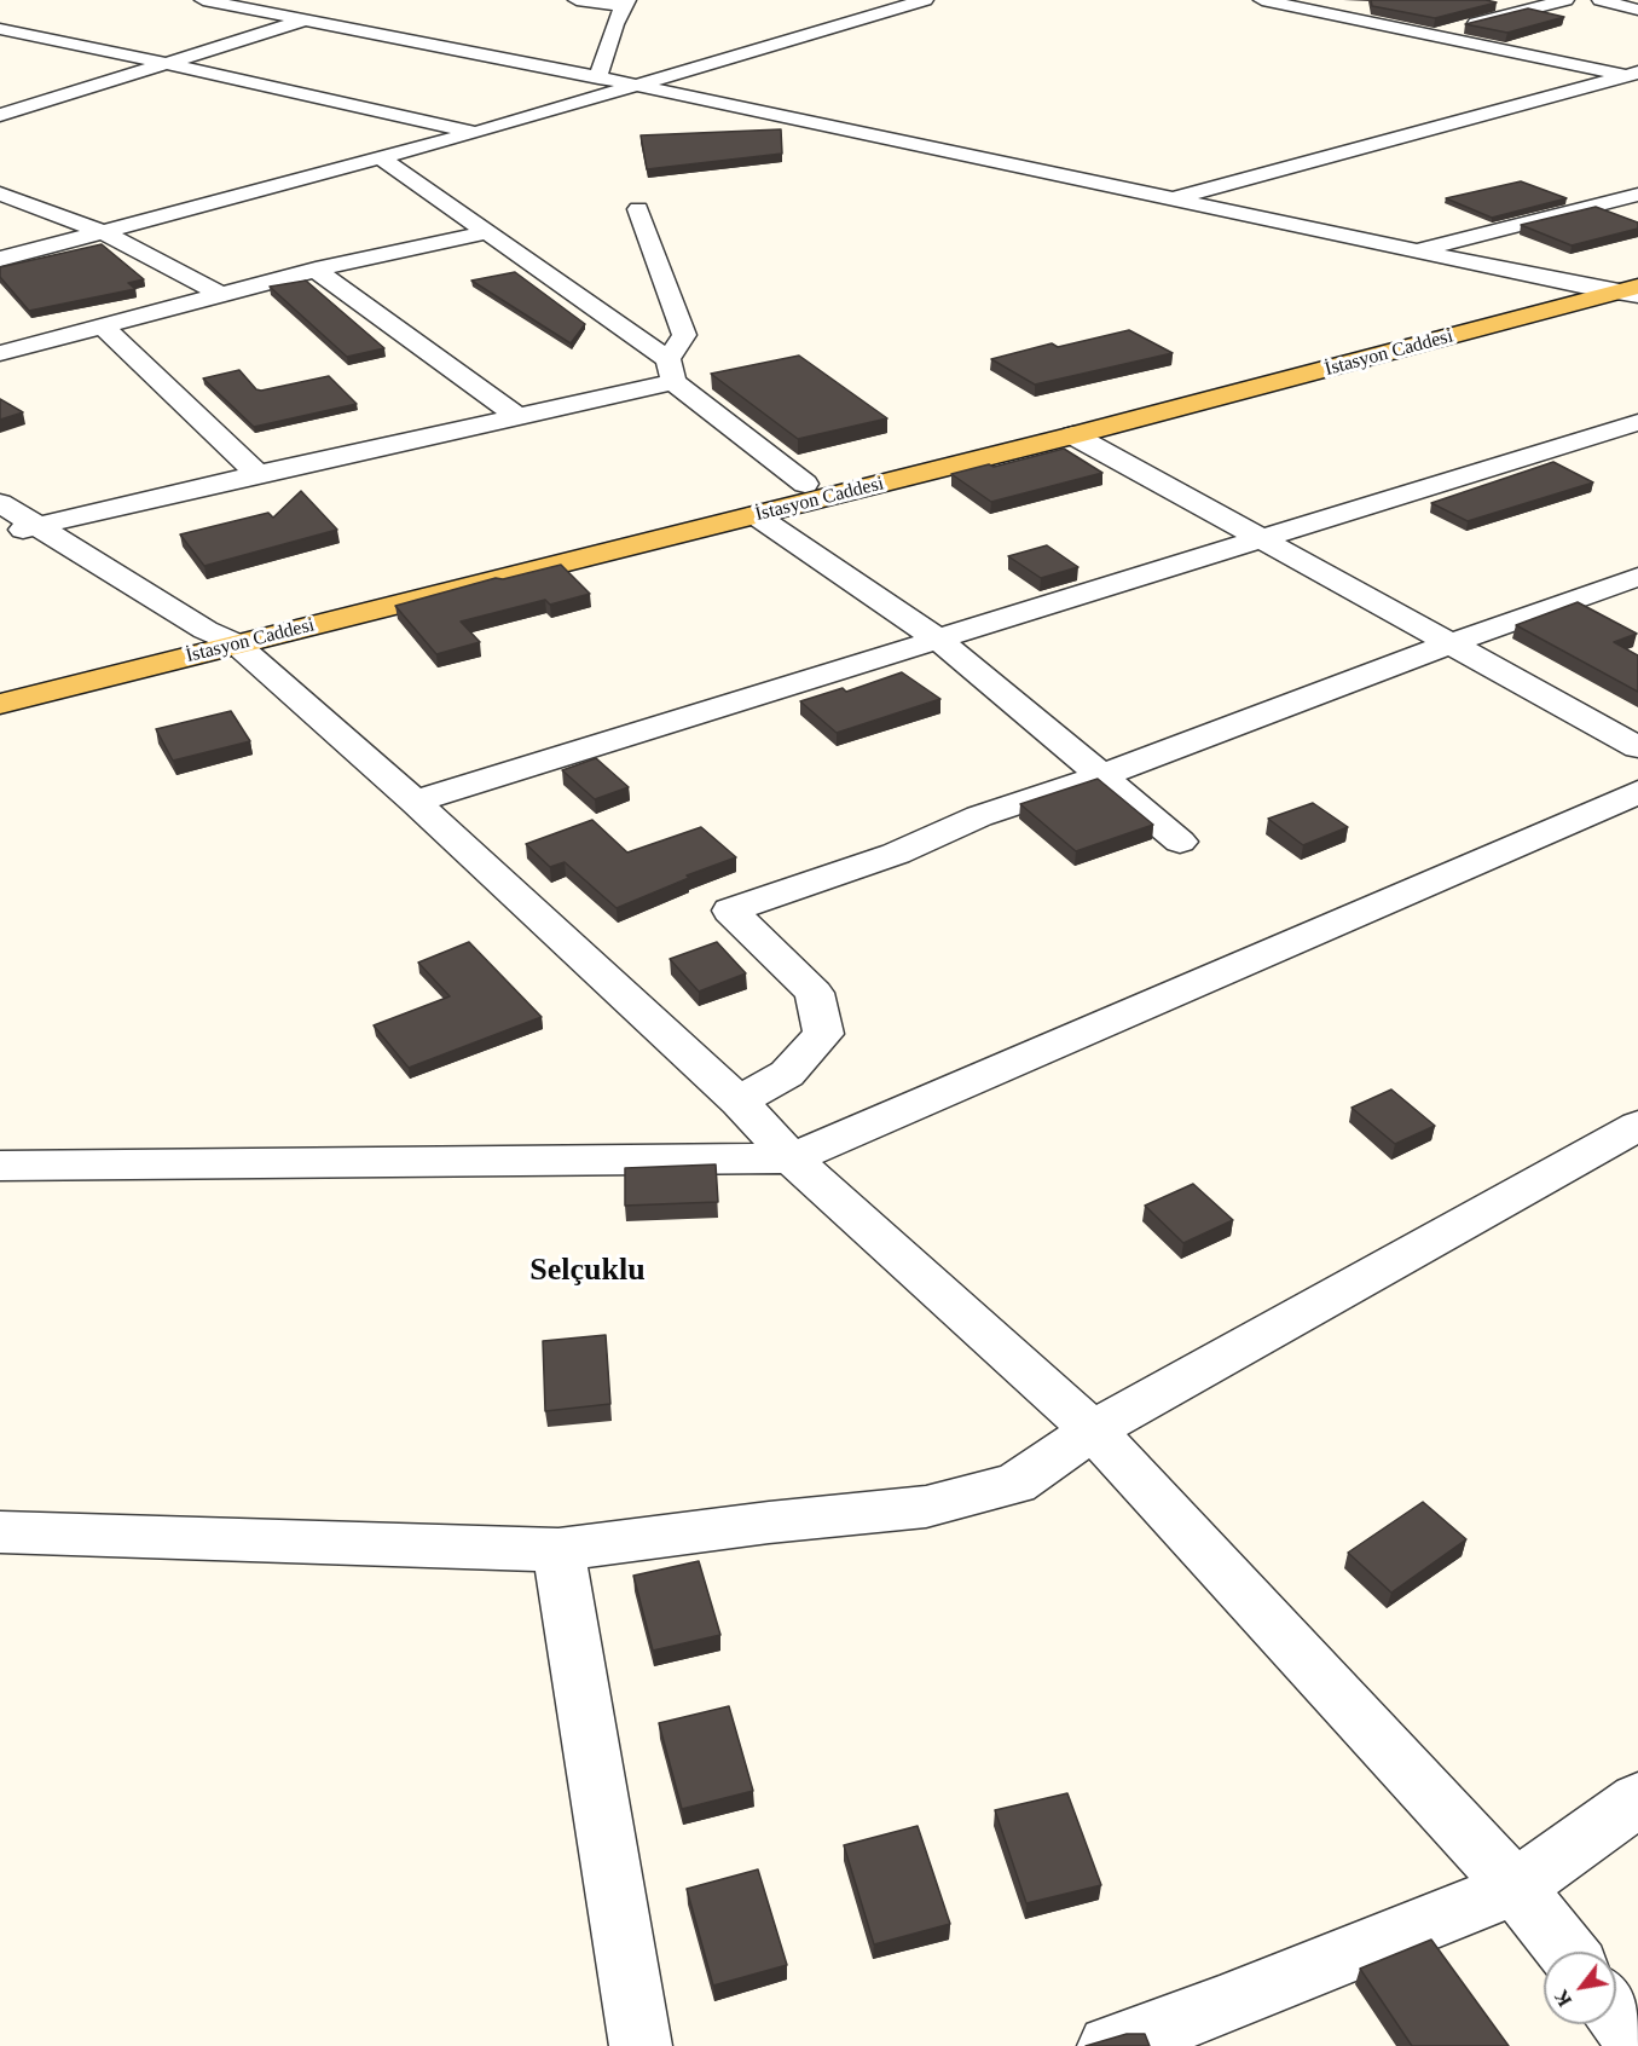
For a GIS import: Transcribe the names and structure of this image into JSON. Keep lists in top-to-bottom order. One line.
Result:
{"streets":{"main road":["İstasyon Caddesi"]},"districts":["Selçuklu"],"north":"bottom left"}
